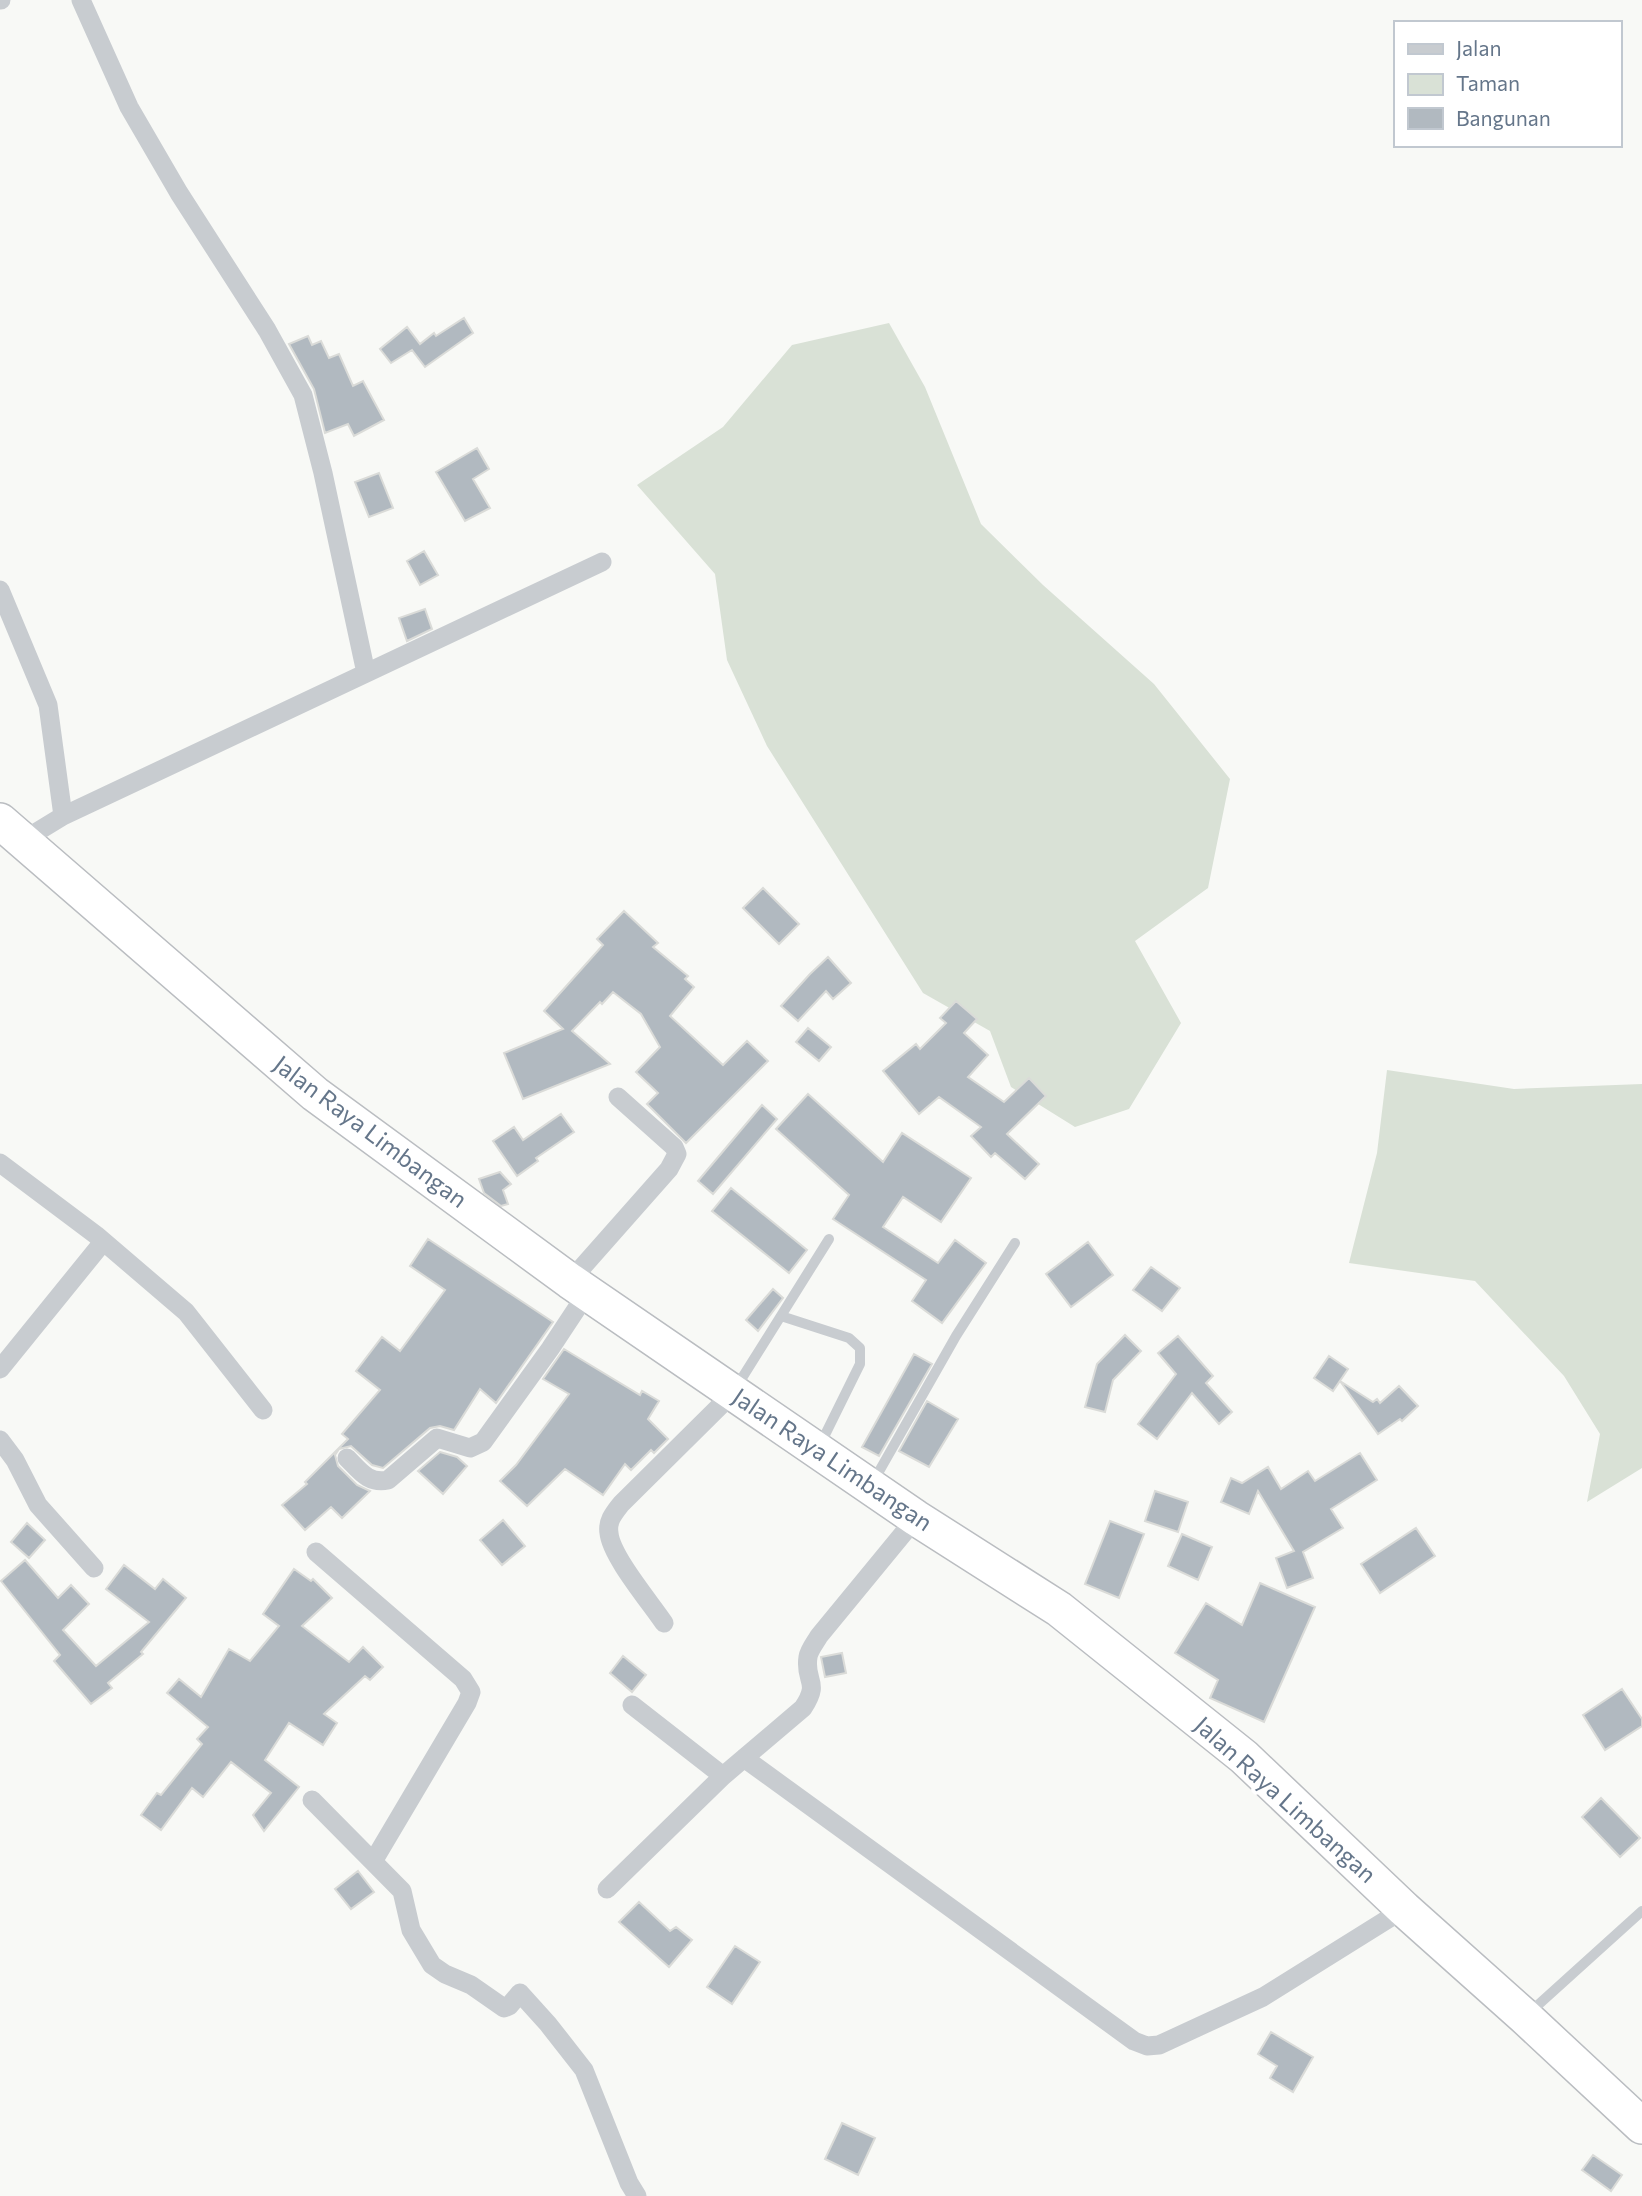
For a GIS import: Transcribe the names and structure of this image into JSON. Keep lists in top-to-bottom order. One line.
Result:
{"streets":{"highway":["Jalan Raya Limbangan"]},"legend":["Jalan","Taman","Bangunan"]}
